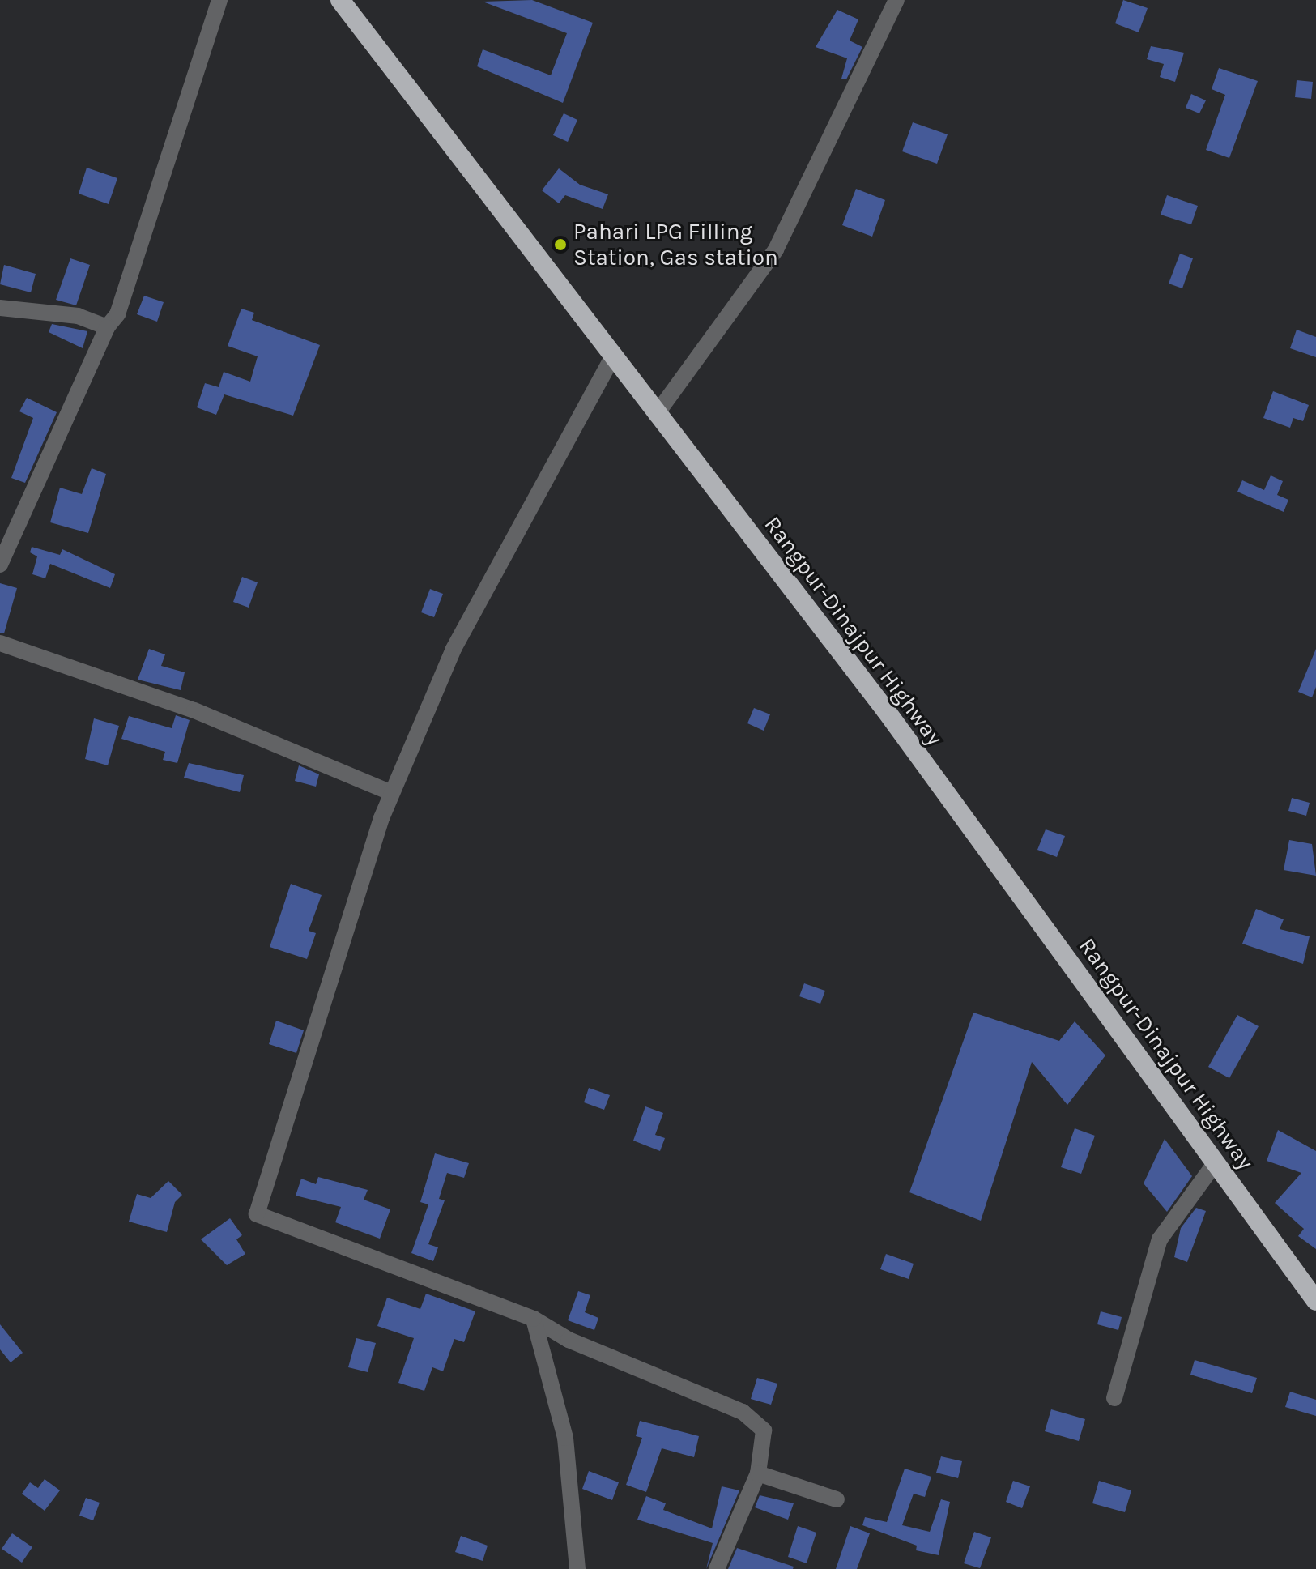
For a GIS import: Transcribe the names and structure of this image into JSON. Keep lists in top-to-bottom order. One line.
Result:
{"streets":{"highway":["Rangpur-Dinajpur Highway"]},"places":["Pahari LPG Filling Station, Gas station"]}
